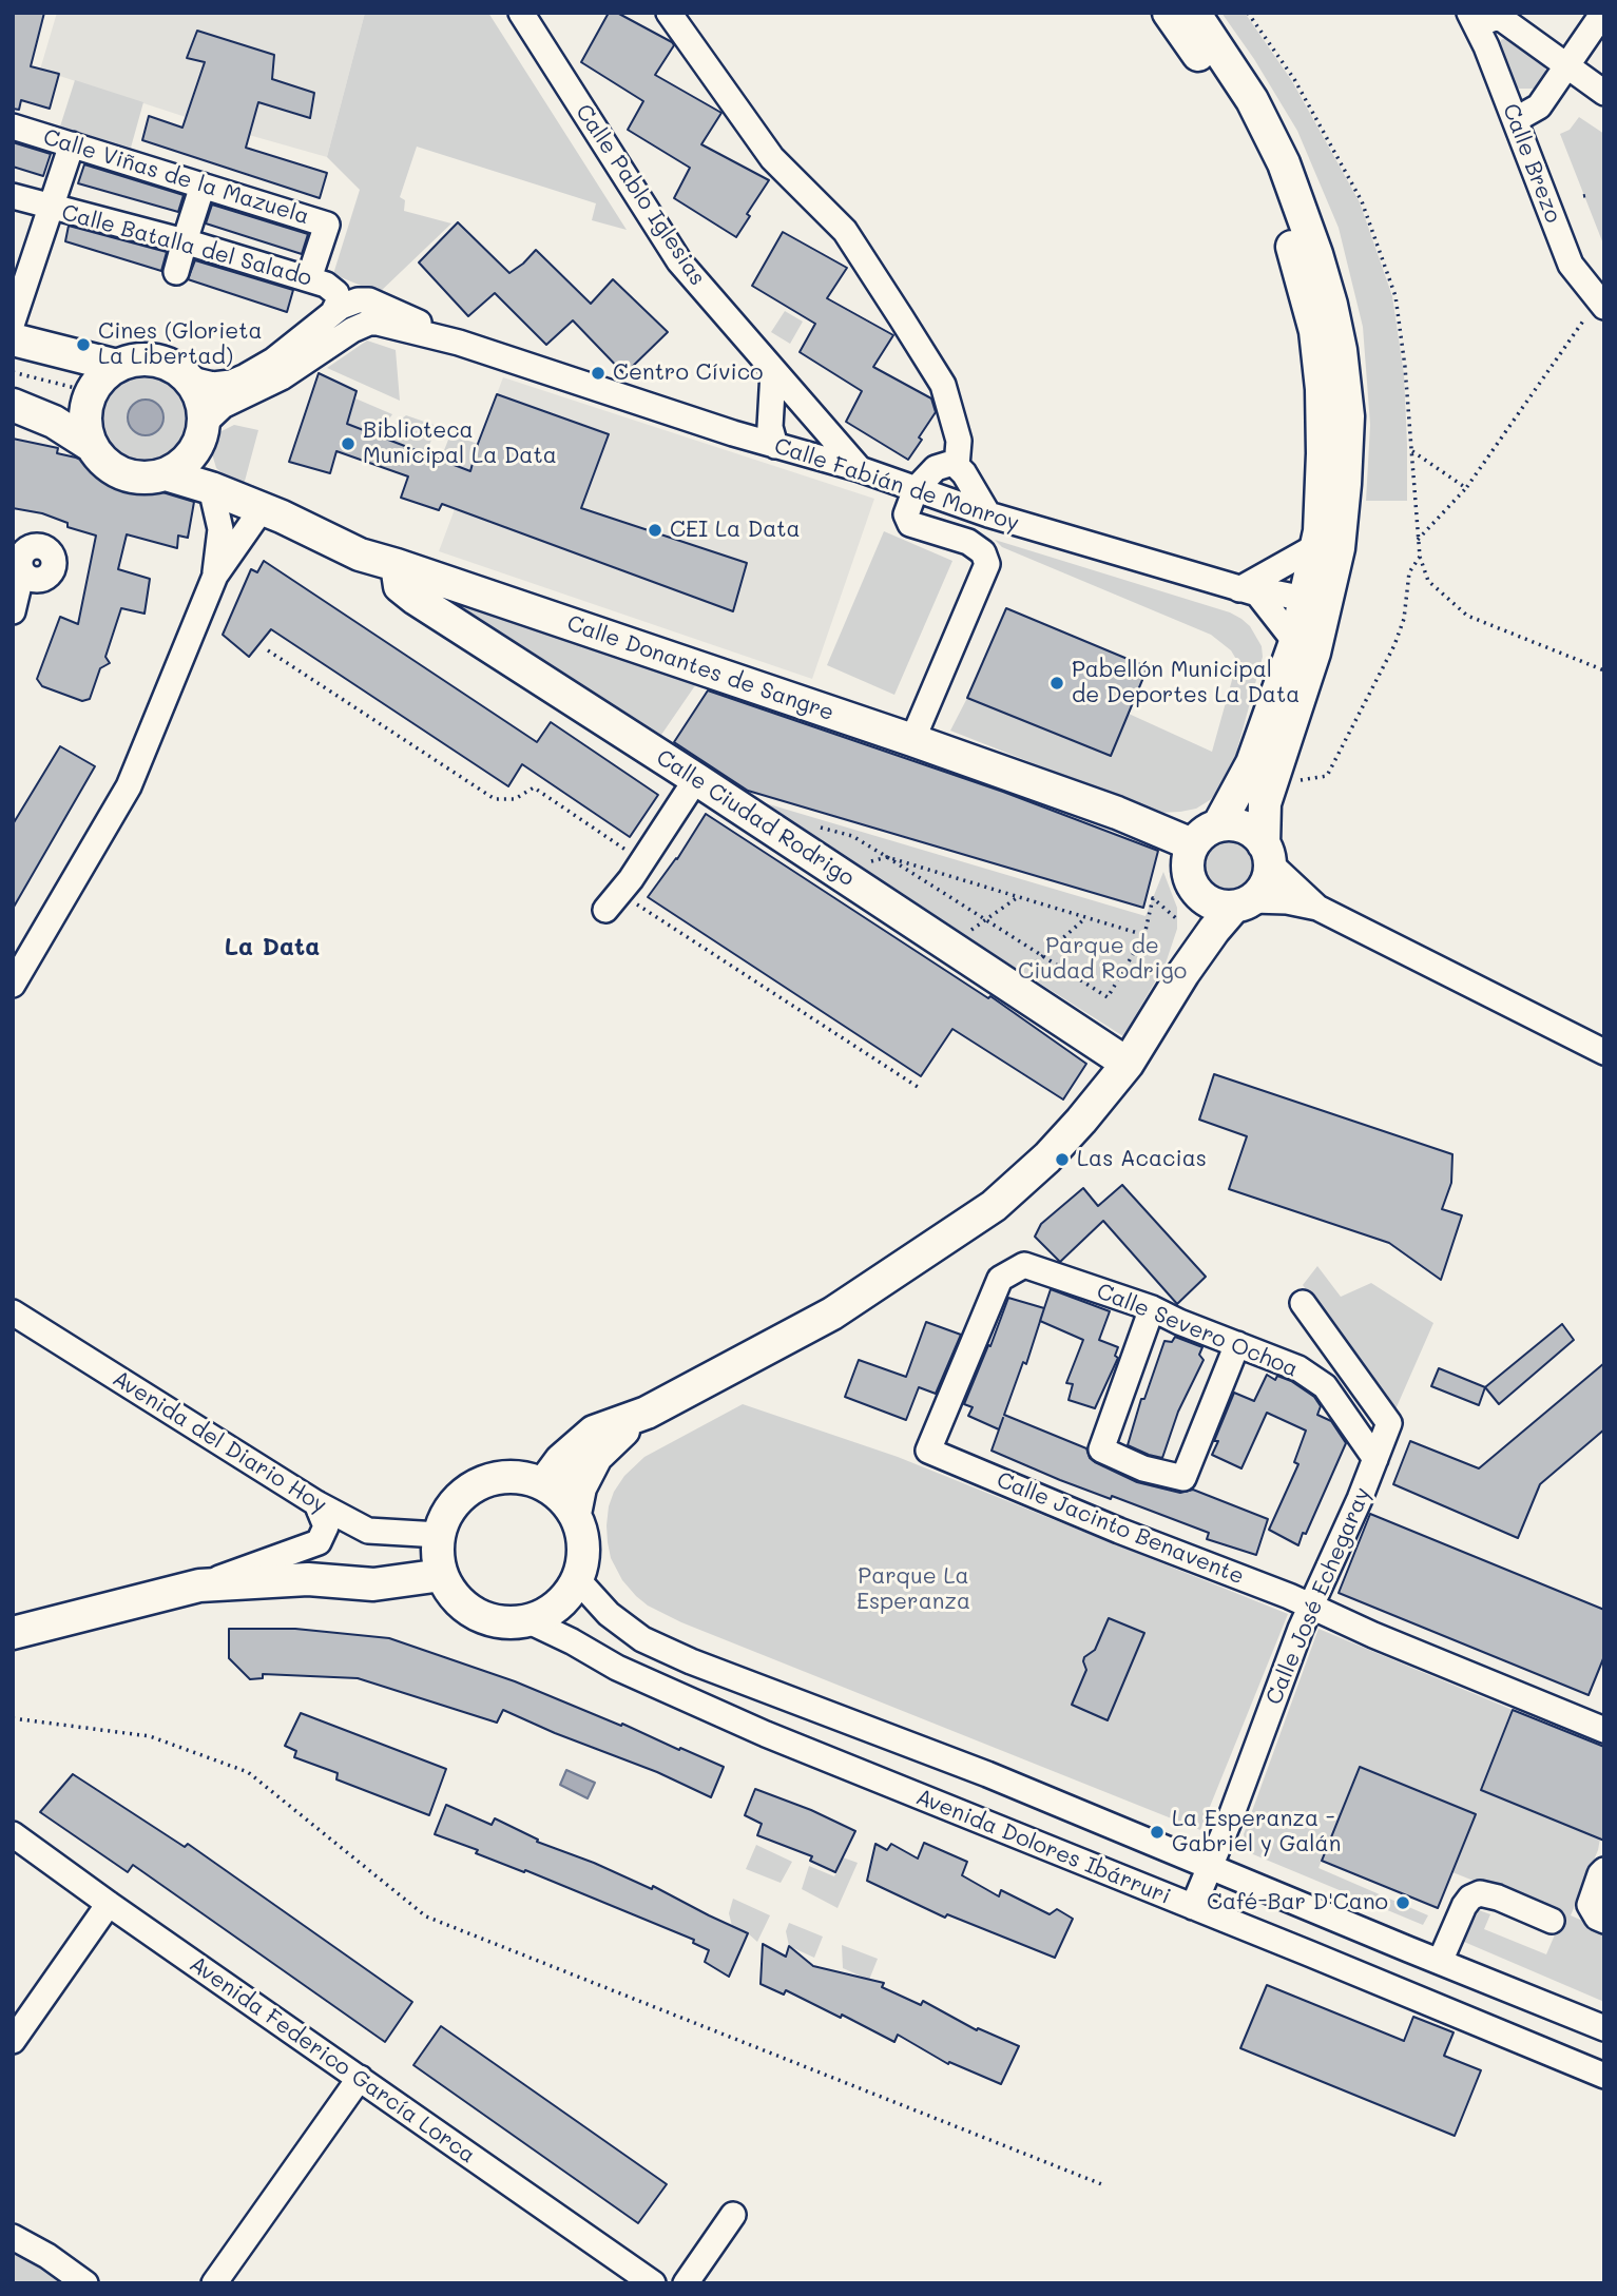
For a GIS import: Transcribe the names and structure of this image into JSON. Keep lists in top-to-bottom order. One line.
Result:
{"streets":{"main road":["Calle Donantes de Sangre","Calle Ciudad Rodrigo"],"street":["Calle Brezo","Calle Viñas de la Mazuela","Calle Pablo Iglesias","Calle Batalla del Salado","Calle Fabián de Monroy","Calle Severo Ochoa","Avenida del Diario Hoy","Calle Jacinto Benavente","Calle José Echegaray","Avenida Dolores Ibárruri","Avenida Federico García Lorca"]},"crossings":[["Calle Viñas de la Mazuela","Calle Batalla del Salado"],["Calle Pablo Iglesias","Calle Fabián de Monroy"],["Calle Batalla del Salado","Calle Fabián de Monroy"],["Calle Fabián de Monroy","Calle Donantes de Sangre"],["Calle Donantes de Sangre","Calle Ciudad Rodrigo"],["Calle Severo Ochoa","Calle Jacinto Benavente"],["Calle Severo Ochoa","Calle José Echegaray"],["Avenida del Diario Hoy","Avenida Dolores Ibárruri"],["Calle Jacinto Benavente","Calle José Echegaray"],["Calle José Echegaray","Avenida Dolores Ibárruri"]],"districts":["La Data"],"parks":["Parque de Ciudad Rodrigo","Parque La Esperanza"],"places":["Cines (Glorieta La Libertad)","Centro Cívico","Biblioteca Municipal La Data","CEI La Data","Pabellón Municipal de Deportes La Data","Las Acacias","La Esperanza - Gabriel y Galán","Café-Bar D'Cano"]}
